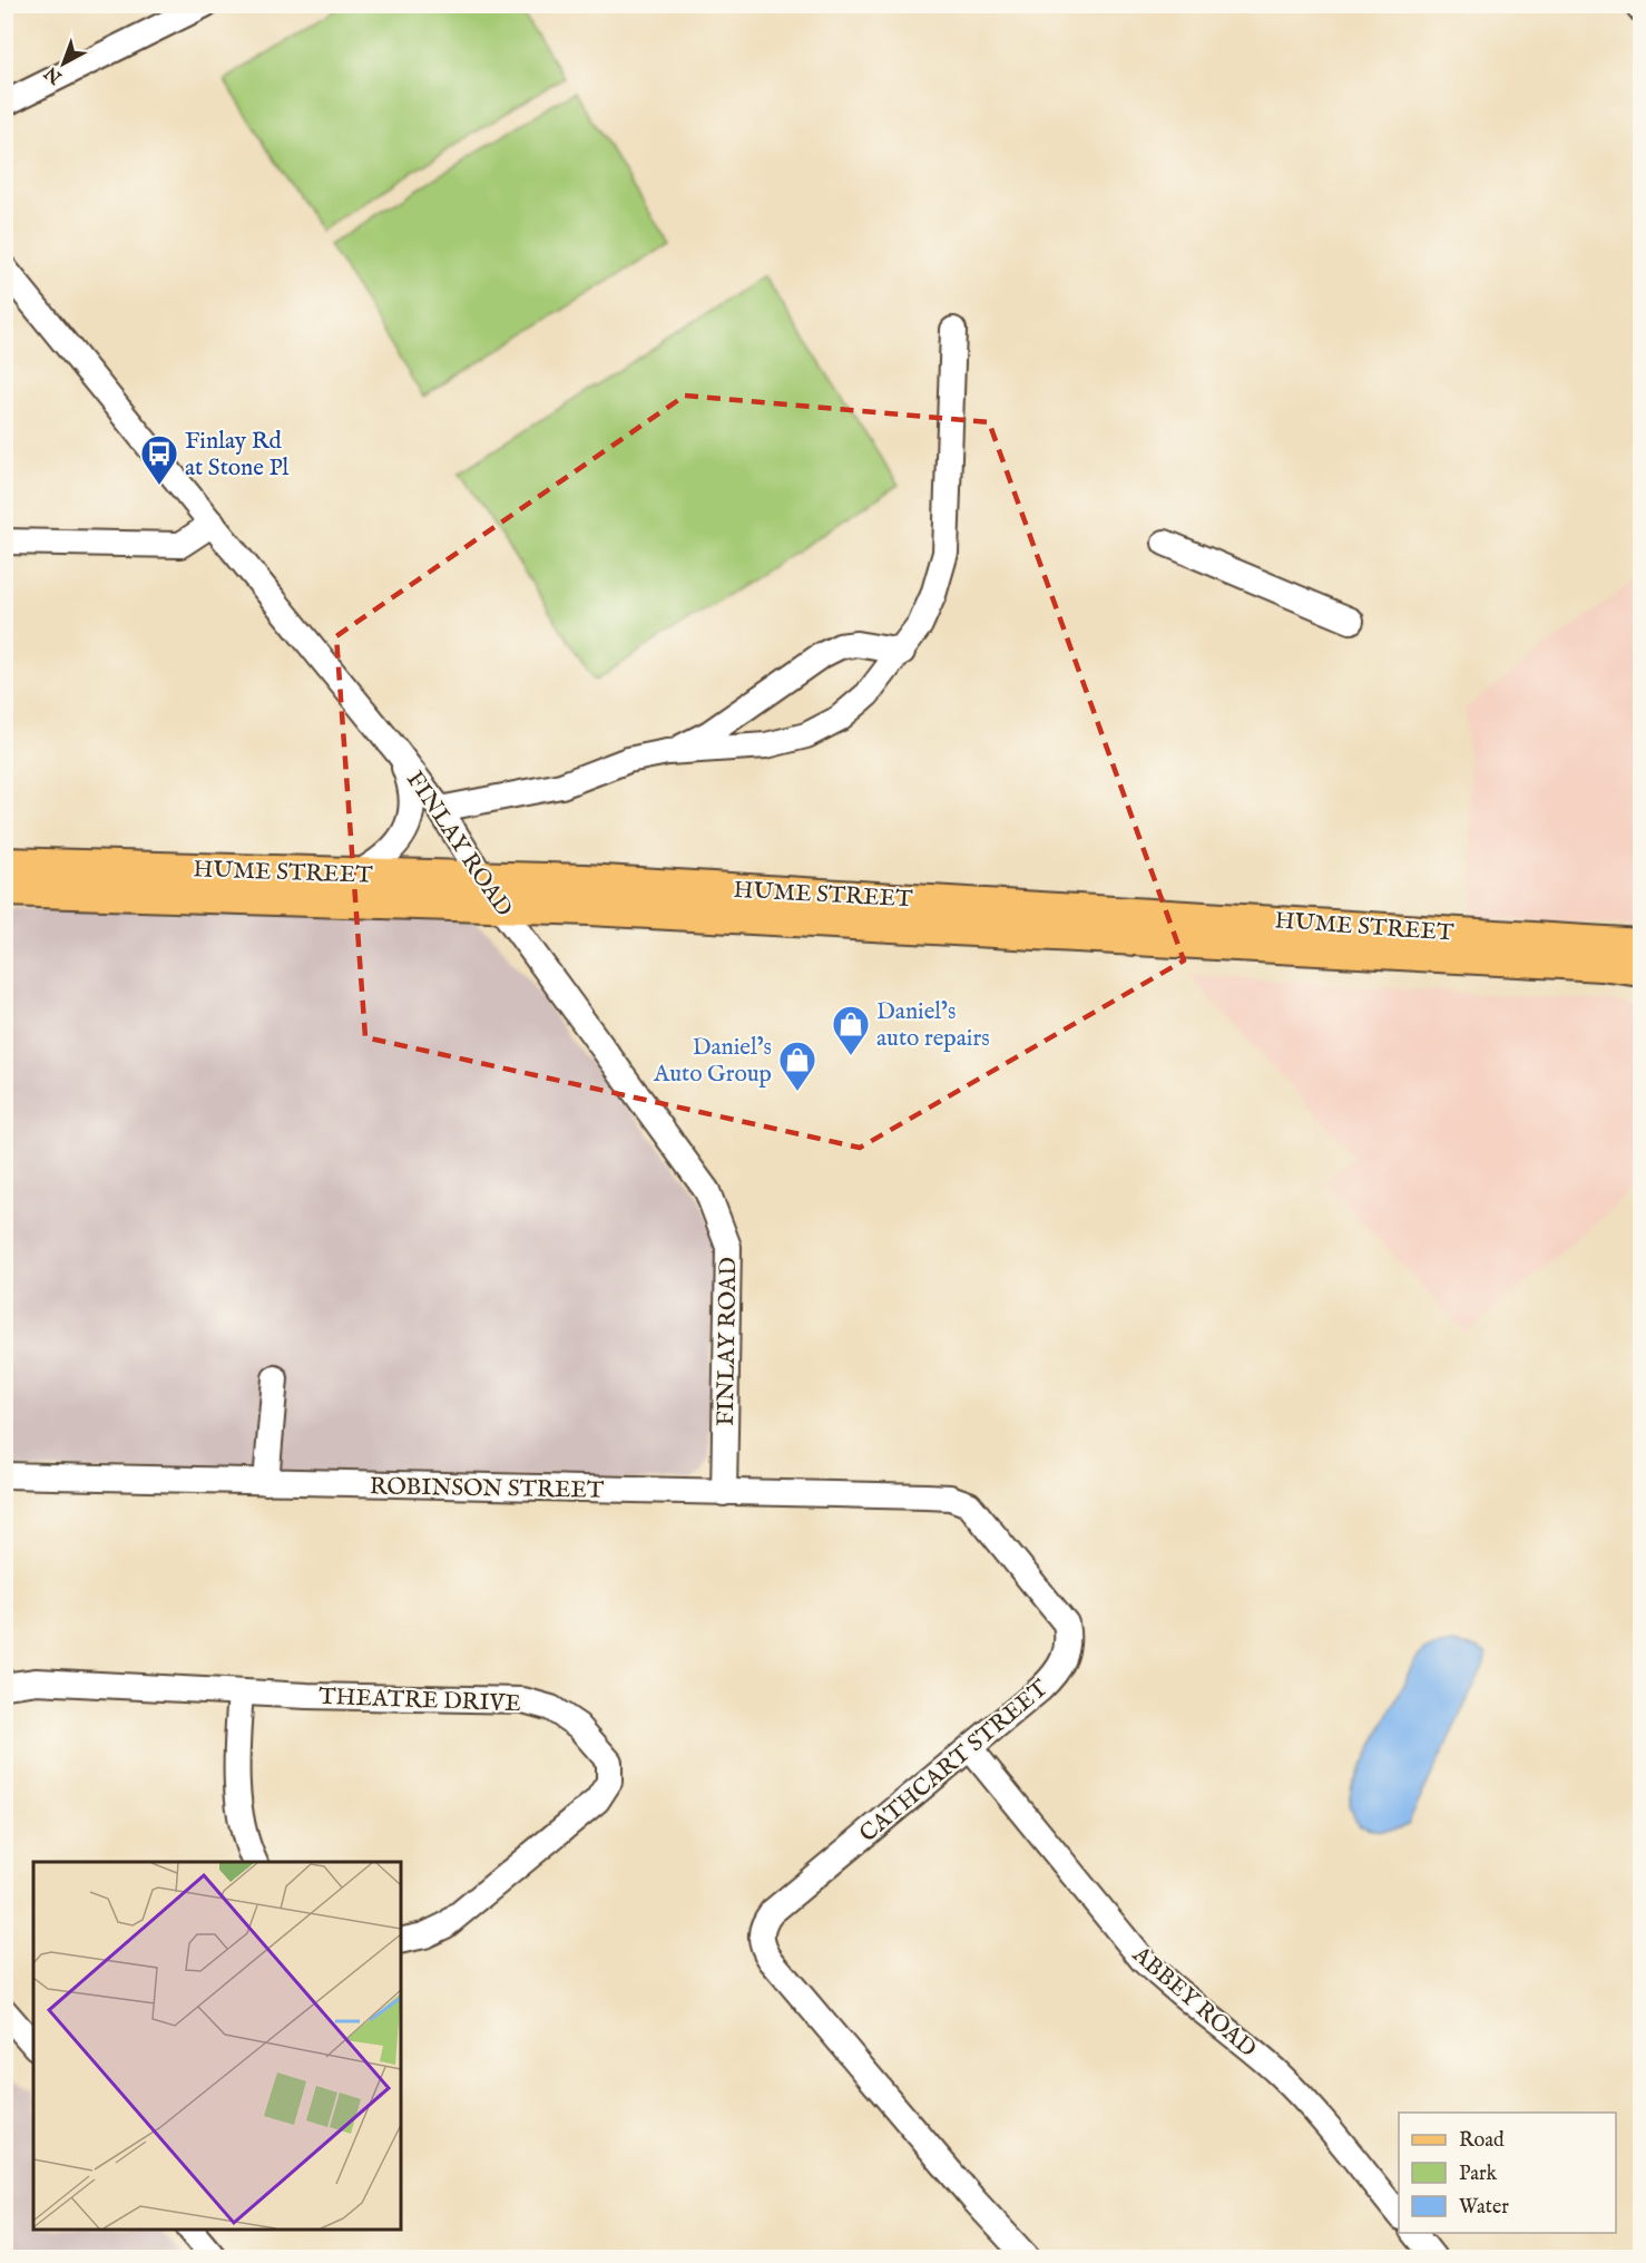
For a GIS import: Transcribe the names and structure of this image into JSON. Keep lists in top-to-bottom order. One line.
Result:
{"streets":{"main road":["HUME STREET"],"street":["FINLAY ROAD","ROBINSON STREET","THEATRE DRIVE","CATHCART STREET","ABBEY ROAD"]},"crossings":[["FINLAY ROAD","HUME STREET"],["FINLAY ROAD","ROBINSON STREET"],["ROBINSON STREET","CATHCART STREET"],["CATHCART STREET","ABBEY ROAD"]],"places":{"bus stop":["Finlay Rd at Stone Pl"],"shop":["Daniel’s auto repairs","Daniel’s Auto Group"]},"legend":["Road","Park","Water"],"north":"bottom left"}
